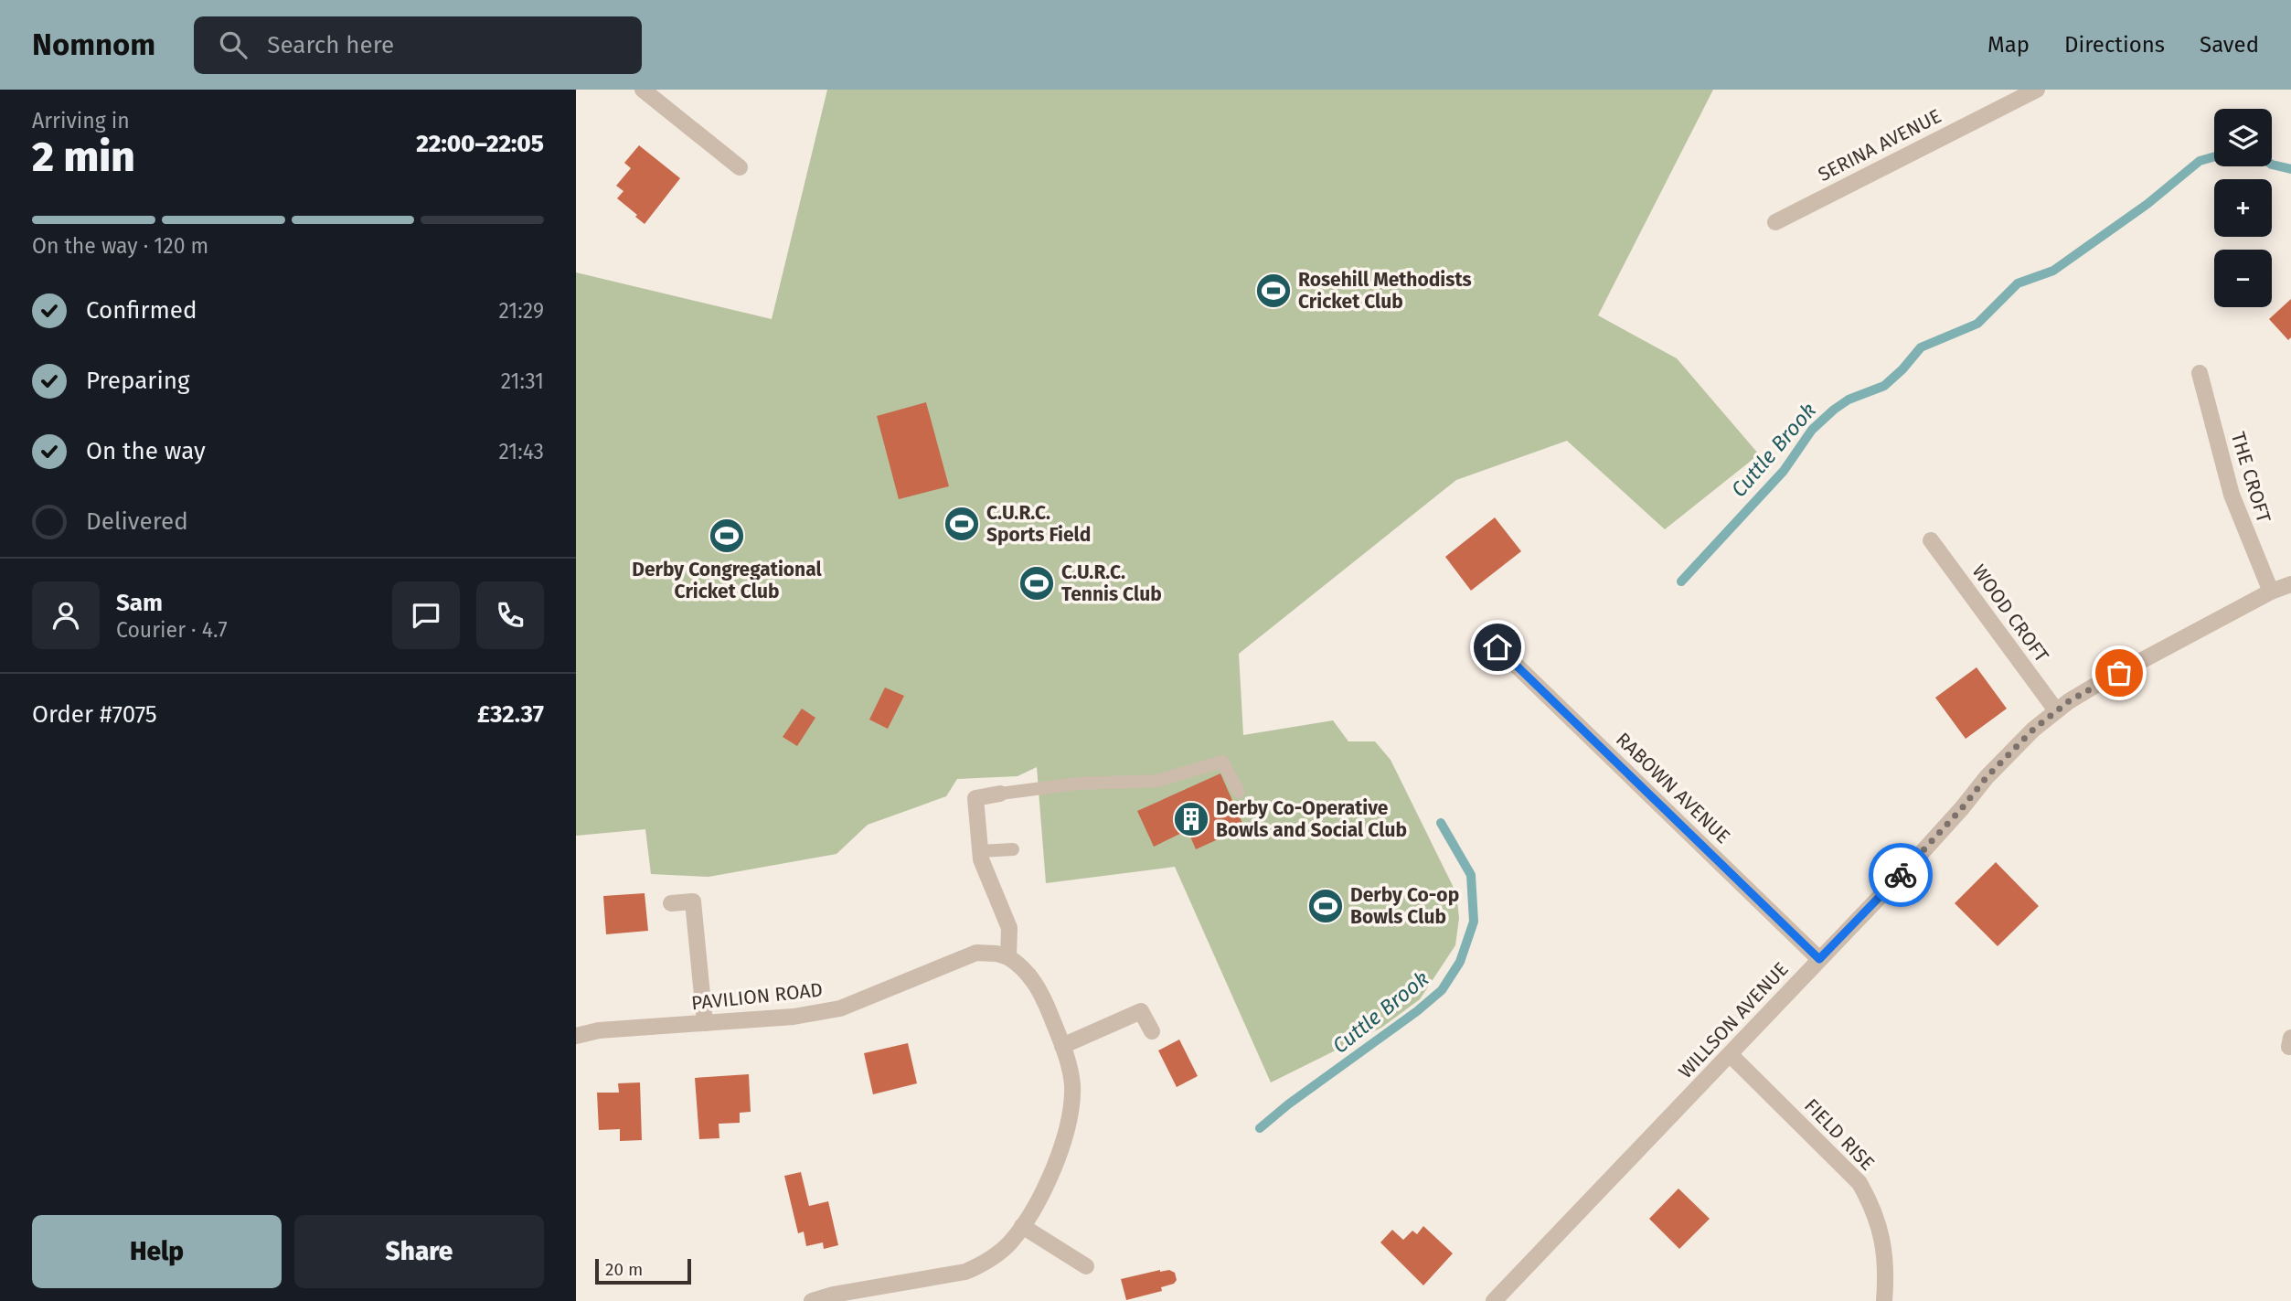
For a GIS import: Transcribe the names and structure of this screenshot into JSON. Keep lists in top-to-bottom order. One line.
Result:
{"streets":{"street":["SERINA AVENUE","THE CROFT","WOOD CROFT","RABOWN AVENUE","PAVILION ROAD","WILLSON AVENUE","FIELD RISE"]},"crossings":[["THE CROFT","WILLSON AVENUE"],["WOOD CROFT","WILLSON AVENUE"],["RABOWN AVENUE","WILLSON AVENUE"],["WILLSON AVENUE","FIELD RISE"]],"water":["Cuttle Brook"],"places":{"sports":["Rosehill Methodists Cricket Club","C.U.R.C. Sports Field","Derby Congregational Cricket Club","C.U.R.C. Tennis Club","Derby Co-op Bowls Club"],"building":["Derby Co-Operative Bowls and Social Club"]},"scale_bar":"20 m","page":{"header":"Nomnom","search":"Search here","nav":["Map","Directions","Saved"],"heading":["2 min","Arriving in","22:00–22:05"],"panel":["Sam","Courier · 4.7","Order #7075","£32.37"],"map_buttons":["+","−"],"bar":"On the way · 120 m","list":[["Confirmed","21:29"],["Preparing","21:31"],["On the way","21:43"],"Delivered"],"buttons":["Help","Share"],"scale":"20 m"}}
